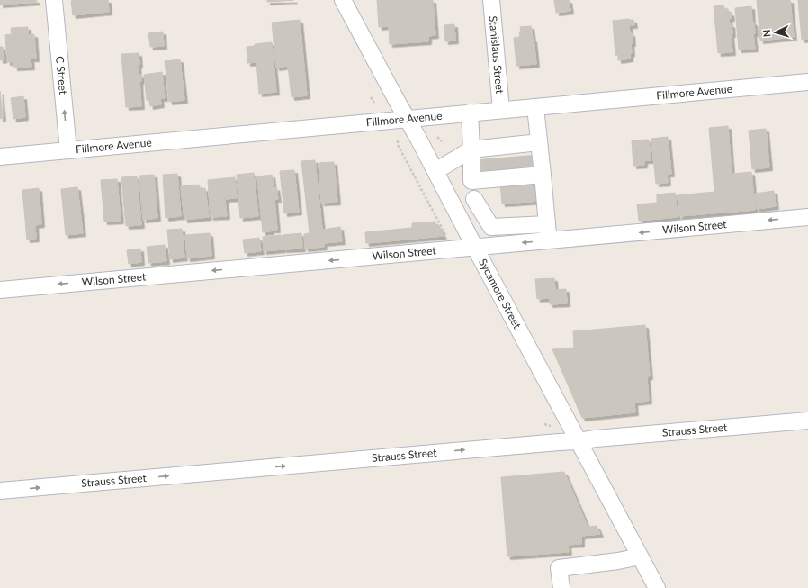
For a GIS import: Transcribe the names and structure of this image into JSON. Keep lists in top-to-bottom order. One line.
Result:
{"streets":{"street":["Stanislaus Street","C Street","Fillmore Avenue","Wilson Street","Sycamore Street","Strauss Street"]},"crossings":[["Stanislaus Street","Fillmore Avenue"],["C Street","Fillmore Avenue"],["Fillmore Avenue","Sycamore Street"],["Wilson Street","Sycamore Street"],["Sycamore Street","Strauss Street"]],"one_way":["C Street","Wilson Street","Strauss Street"],"north":"left"}
